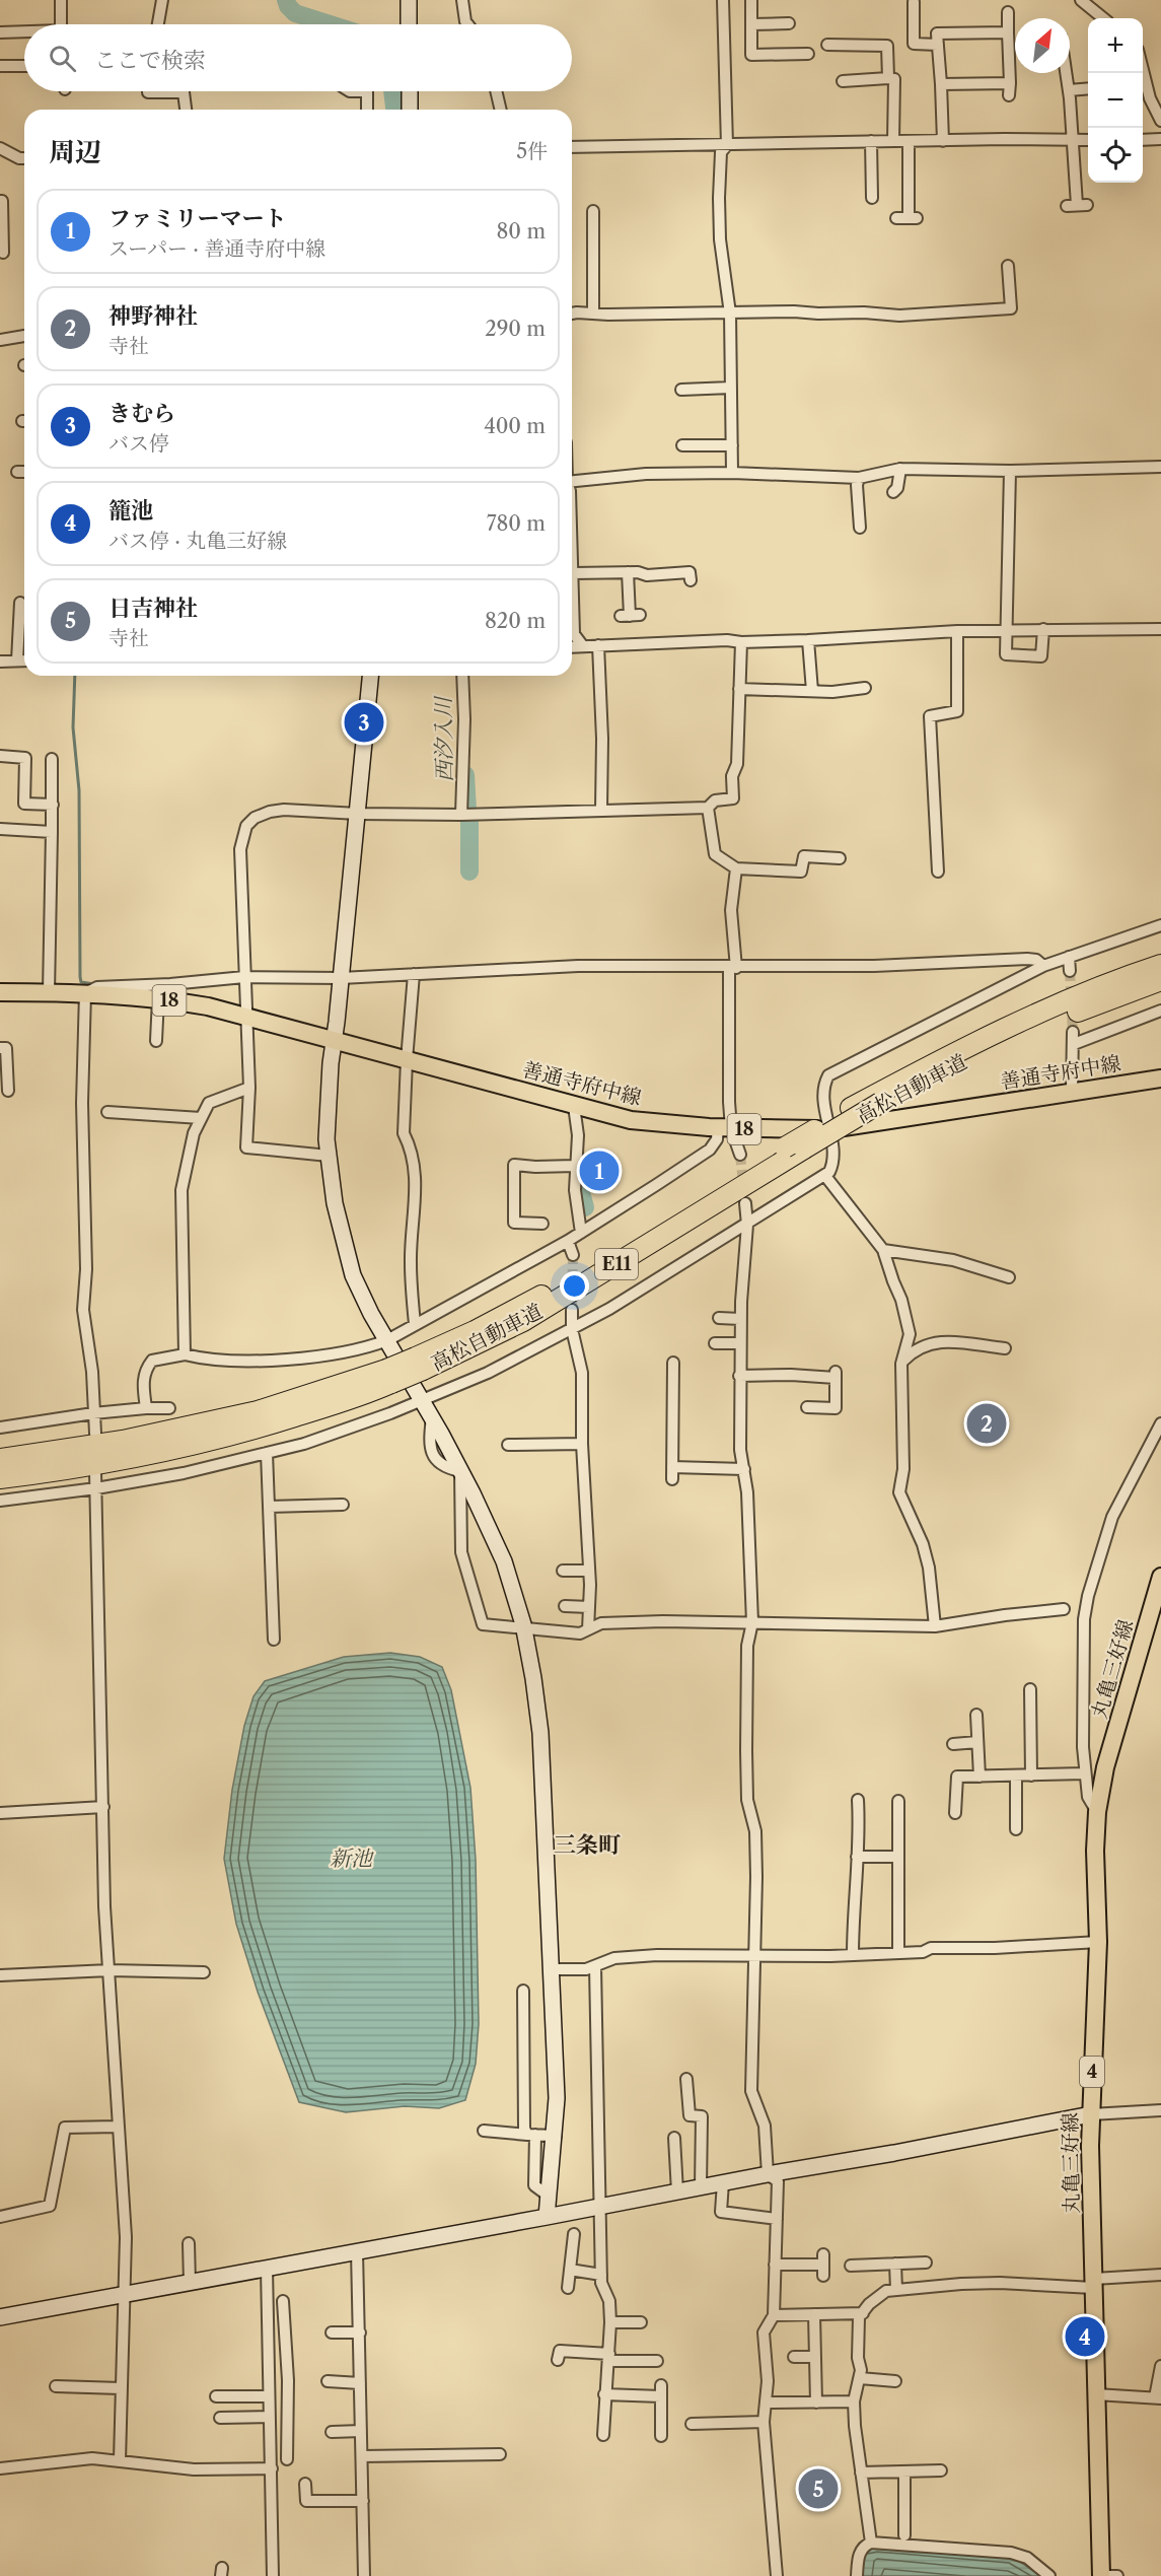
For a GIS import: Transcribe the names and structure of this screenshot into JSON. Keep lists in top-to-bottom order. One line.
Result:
{"streets":{"highway":["高松自動車道","E11"],"main road":["18","善通寺府中線","丸亀三好線","4"]},"districts":["三条町"],"water":["西汐入川","新池"],"north":"top right","page":{"map_buttons":["+","−"],"search":"ここで検索","heading":["周辺","5件"],"list":[{"mark":"1","name":"ファミリーマート","note":"スーパー · 善通寺府中線","value":"80 m"},{"mark":"2","name":"神野神社","note":"寺社","value":"290 m"},{"mark":"3","name":"きむら","note":"バス停","value":"400 m"},{"mark":"4","name":"籠池","note":"バス停 · 丸亀三好線","value":"780 m"},{"mark":"5","name":"日吉神社","note":"寺社","value":"820 m"}],"pins":["3","1","2","4","5"]}}
